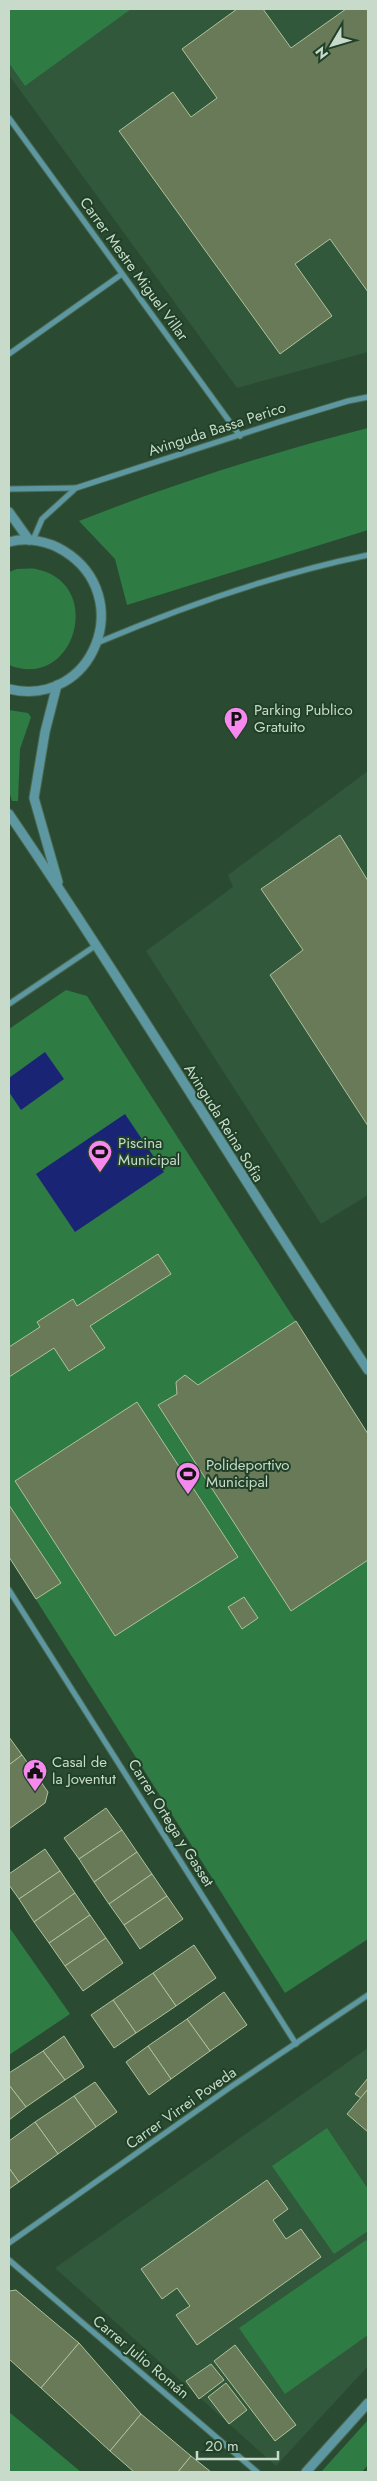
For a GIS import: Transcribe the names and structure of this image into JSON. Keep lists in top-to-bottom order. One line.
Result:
{"streets":{"street":["Carrer Mestre Miguel Villar","Avinguda Bassa Perico","Avinguda Reina Sofia","Carrer Ortega y Gasset","Carrer Virrei Poveda","Carrer Julio Román"]},"crossings":[["Carrer Mestre Miguel Villar","Avinguda Bassa Perico"],["Carrer Ortega y Gasset","Carrer Virrei Poveda"]],"places":{"parking":["Parking Publico Gratuito"],"sports":["Piscina Municipal","Polideportivo Municipal"],"public building":["Casal de la Joventut"]},"scale_bar":"20 m","north":"bottom left"}
